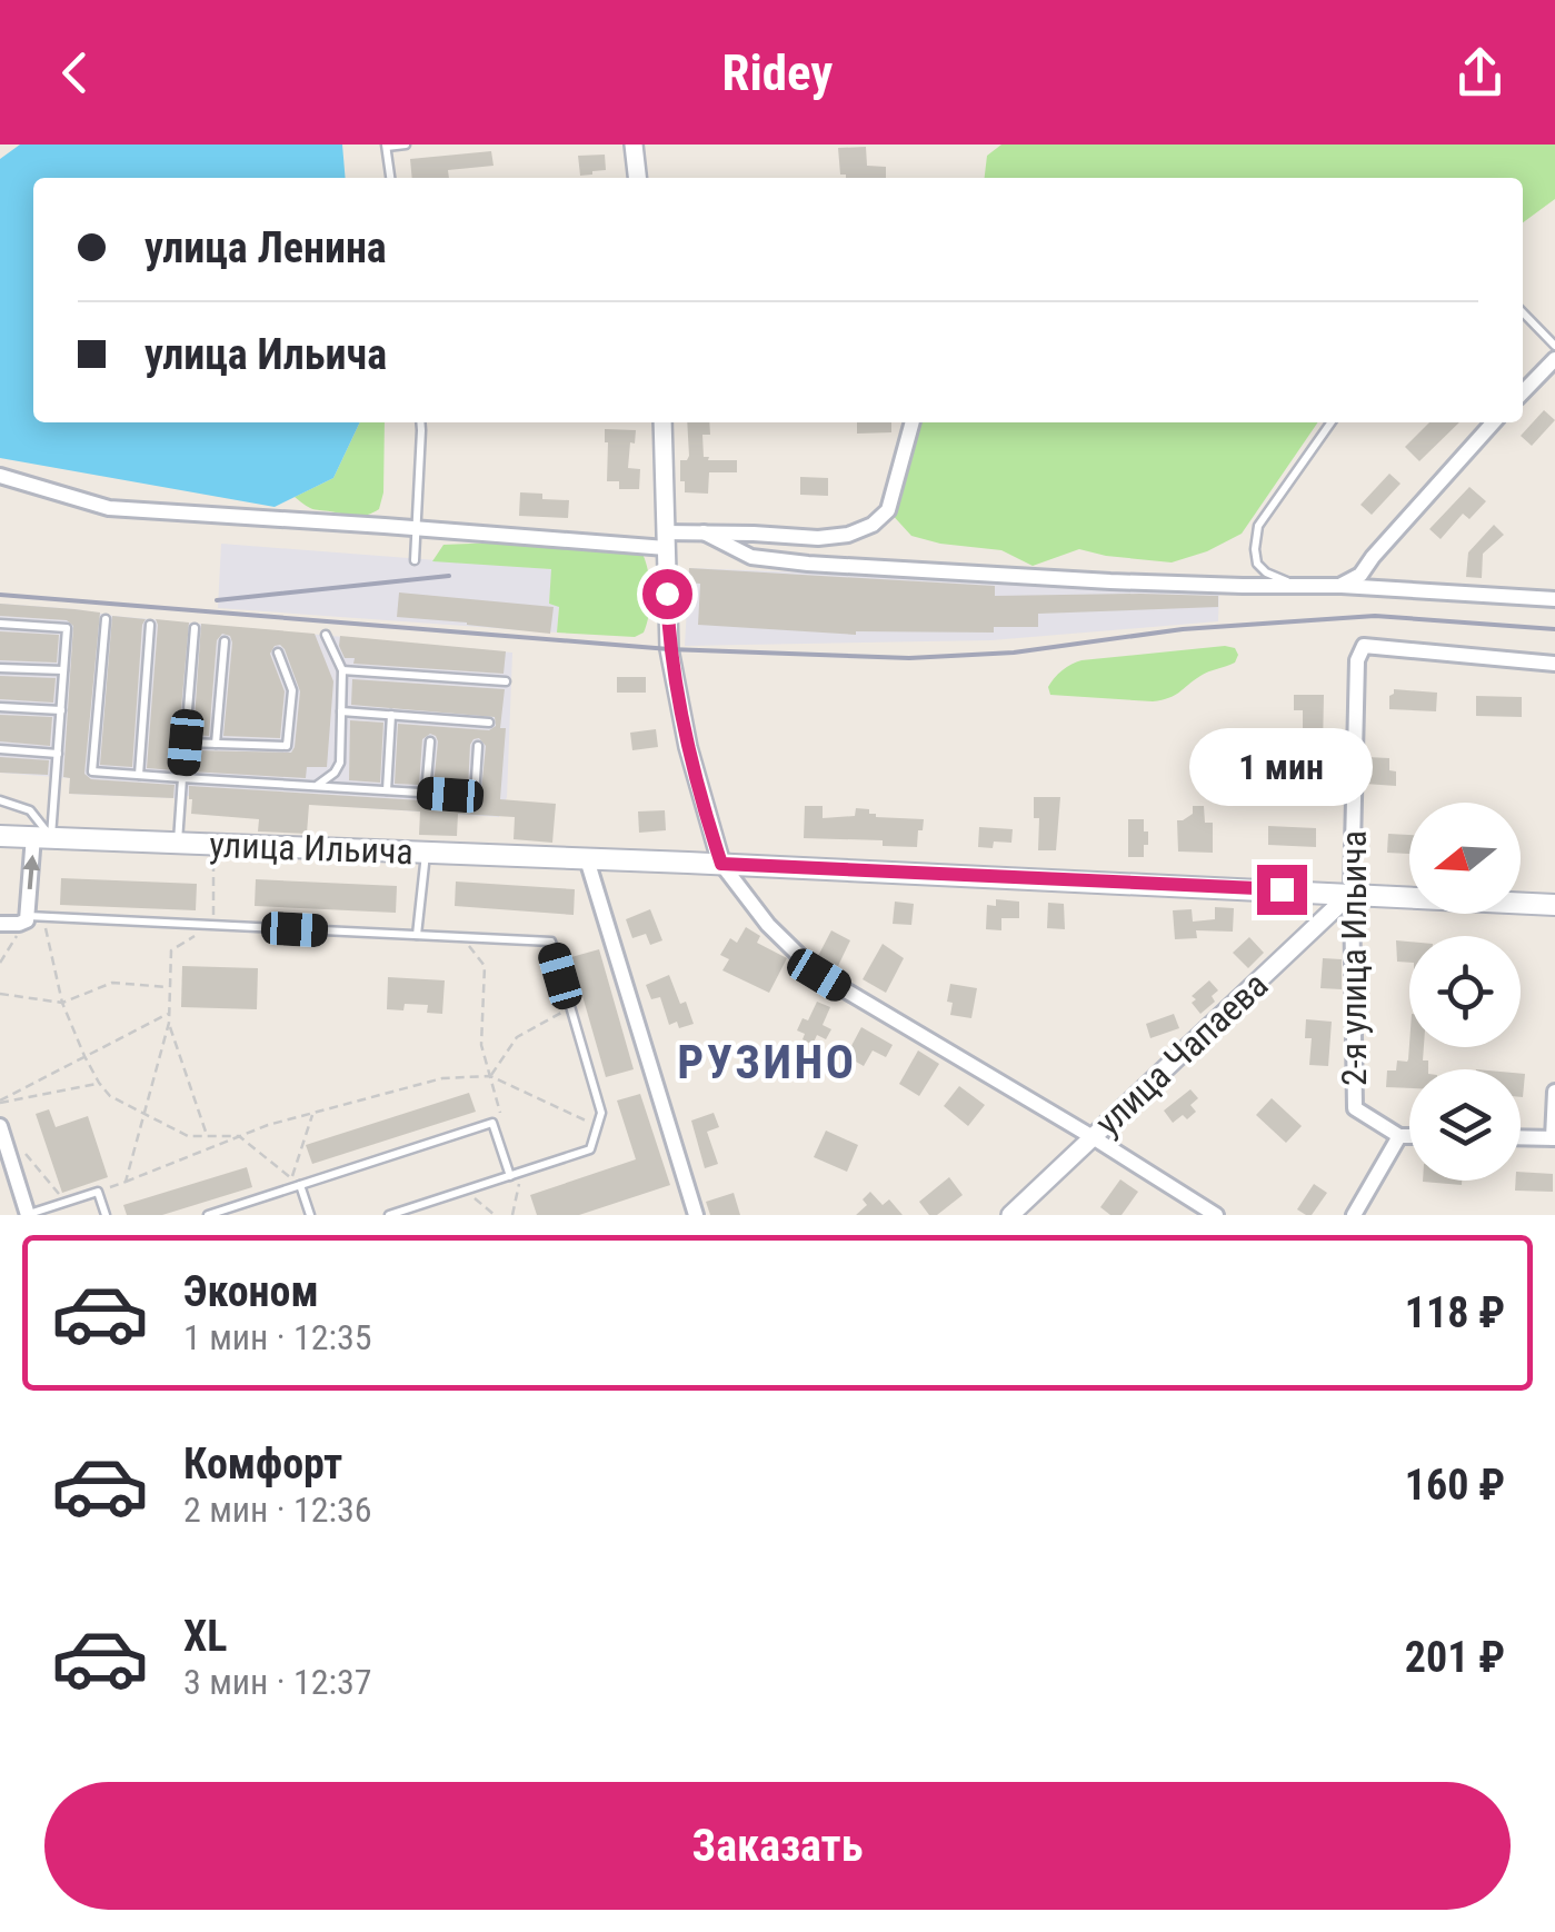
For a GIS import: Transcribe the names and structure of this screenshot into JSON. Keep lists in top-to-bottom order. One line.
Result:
{"streets":{"main road":["улица Ильича"],"street":["2-я улица Ильича","улица Чапаева"]},"crossings":[["улица Ильича","2-я улица Ильича"],["улица Ильича","улица Чапаева"],["2-я улица Ильича","улица Чапаева"]],"districts":["РУЗИНО"],"north":"left","page":{"header":"Ridey","banner":["улица Ленина","улица Ильича"],"bubble":"1 мин","list":[{"name":"Эконом","note":"1 мин · 12:35","value":"118 ₽"},{"name":"Комфорт","note":"2 мин · 12:36","value":"160 ₽"},{"name":"XL","note":"3 мин · 12:37","value":"201 ₽"}],"buttons":"Заказать"}}
